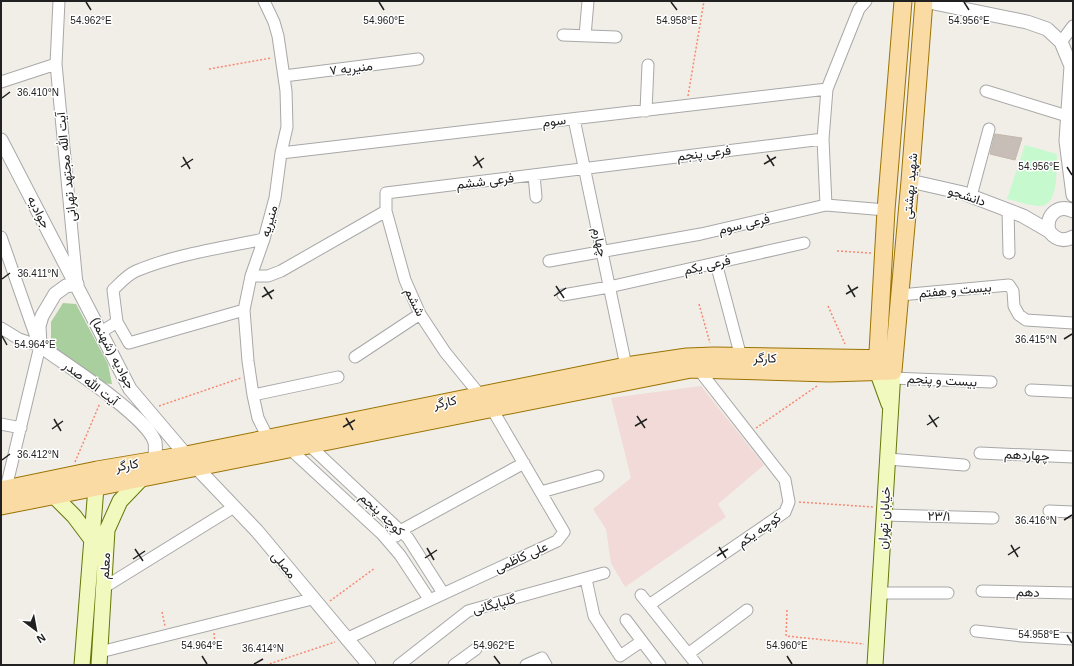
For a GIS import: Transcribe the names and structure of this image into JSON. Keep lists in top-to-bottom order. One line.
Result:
{"streets":{"main road":["شهید بهشتی","کارگر","خیابان تهران","معلم"],"street":["منیریه ۷","سوم","فرعی پنجم","آیت الله مجتهد تهرانی","فرعی ششم","دانشجو","جوادیه","منیریه","فرعی سوم","چهارم","فرعی یکم","بیست و هفتم","ششم","جوادیه (شهنما)","بیست و پنجم","آیت الله صدر","چهاردهم","کوچه پنجم","۲۳/۱","کوچه یکم","علی کاظمی","مصلی","دهم","گلپایگانی"]},"crossings":[["منیریه ۷","منیریه"],["سوم","منیریه"],["سوم","چهارم"],["فرعی پنجم","فرعی ششم"],["فرعی پنجم","چهارم"],["آیت الله مجتهد تهرانی","جوادیه"],["آیت الله مجتهد تهرانی","جوادیه (شهنما)"],["فرعی ششم","چهارم"],["فرعی ششم","ششم"],["شهید بهشتی","دانشجو"],["شهید بهشتی","فرعی سوم"],["شهید بهشتی","بیست و هفتم"],["شهید بهشتی","کارگر"],["شهید بهشتی","بیست و پنجم"],["شهید بهشتی","خیابان تهران"],["جوادیه","جوادیه (شهنما)"],["منیریه","کارگر"],["فرعی سوم","چهارم"],["چهارم","فرعی یکم"],["چهارم","کارگر"],["ششم","کارگر"],["جوادیه (شهنما)","کارگر"],["جوادیه (شهنما)","مصلی"],["کارگر","بیست و پنجم"],["کارگر","آیت الله صدر"],["کارگر","کوچه پنجم"],["کارگر","خیابان تهران"],["کارگر","کوچه یکم"],["کارگر","علی کاظمی"],["کارگر","مصلی"],["کارگر","معلم"],["بیست و پنجم","خیابان تهران"],["کوچه پنجم","علی کاظمی"],["۲۳/۱","خیابان تهران"],["علی کاظمی","مصلی"]],"north":"bottom right","coordinates":["54.962°E","54.960°E","54.958°E","54.956°E","36.410°N","36.411°N","36.415°N","54.964°E","36.412°N","36.416°N","36.414°N"]}
